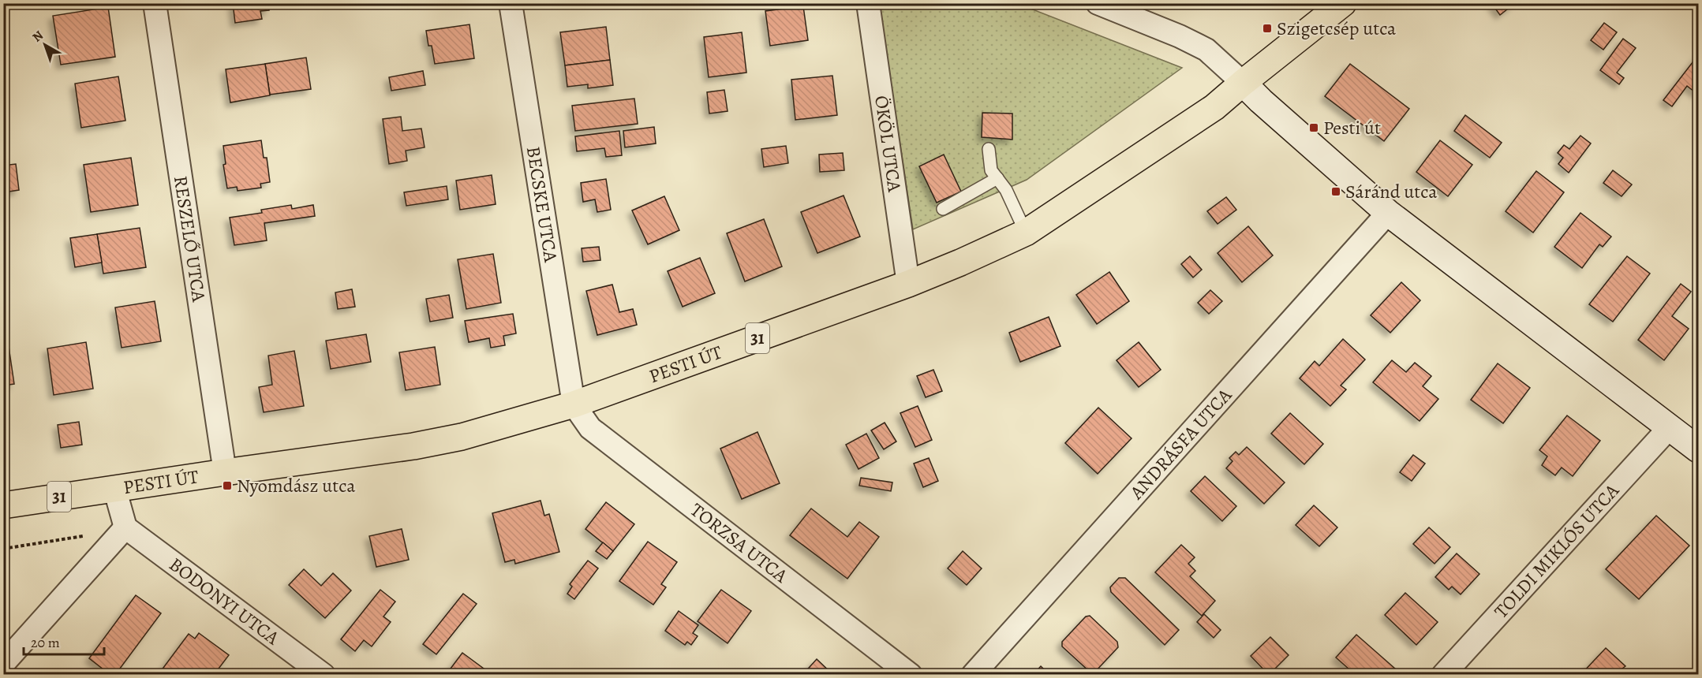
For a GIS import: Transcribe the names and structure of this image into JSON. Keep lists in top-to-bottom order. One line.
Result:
{"streets":{"main road":["31","PESTI ÚT"],"street":["ÖKÖL UTCA","BECSKE UTCA","RESZELŐ UTCA","ANDRÁSFA UTCA","TORZSA UTCA","TOLDI MIKLÓS UTCA","BODONYI UTCA"]},"crossings":[["ÖKÖL UTCA","PESTI ÚT"],["BECSKE UTCA","PESTI ÚT"],["BECSKE UTCA","TORZSA UTCA"],["RESZELŐ UTCA","PESTI ÚT"],["PESTI ÚT","TORZSA UTCA"]],"places":{"transit":["Szigetcsép utca","Pesti út","Sáránd utca","Nyomdász utca"]},"scale_bar":"20 m","north":"top left"}
